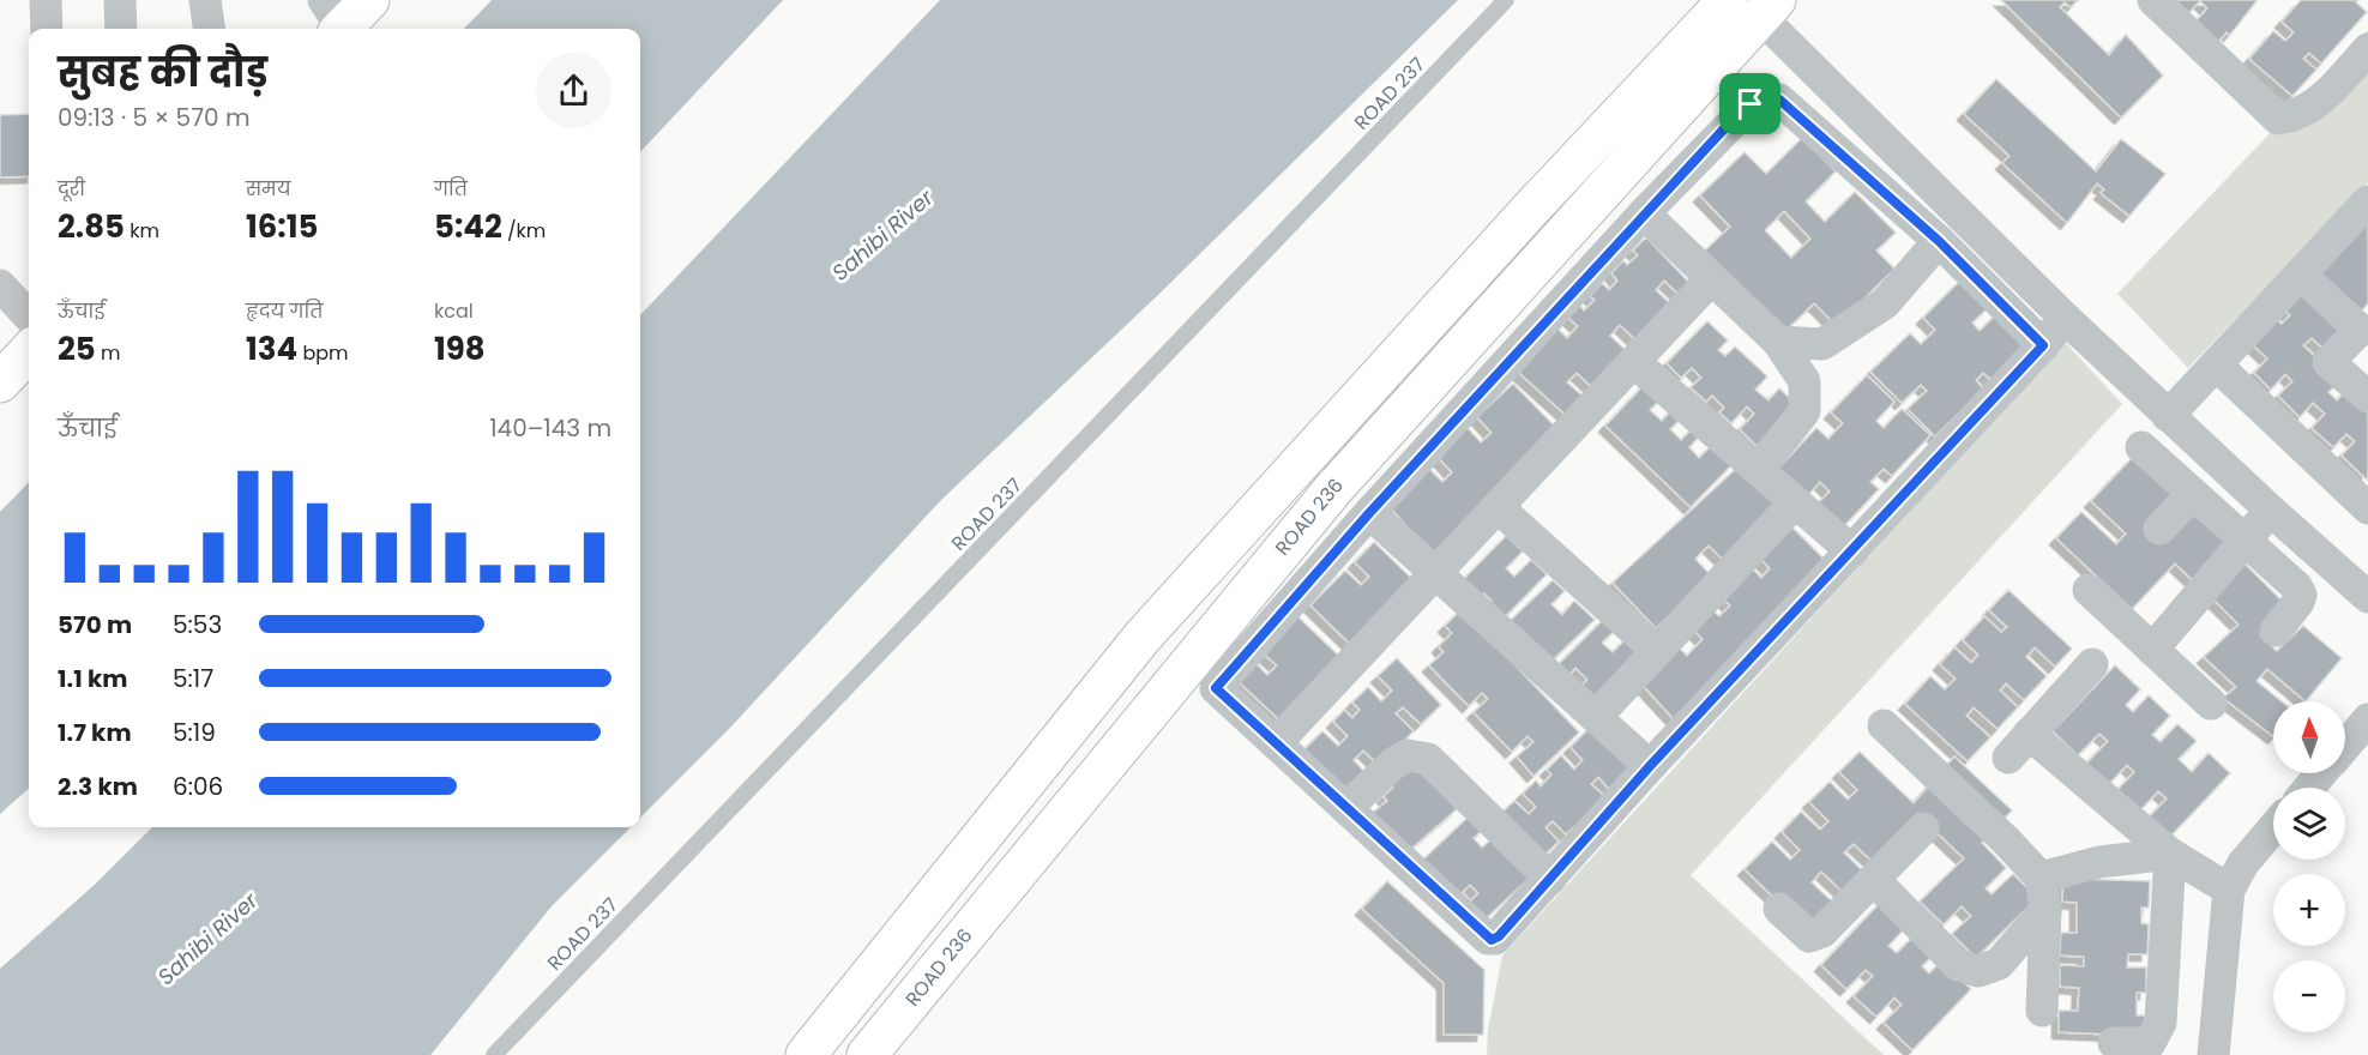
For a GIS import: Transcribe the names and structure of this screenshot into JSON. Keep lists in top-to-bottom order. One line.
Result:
{"streets":{"street":["ROAD 236"],"lane":["ROAD 237"]},"water":["Sahibi River"],"north":"top","page":{"heading":["सुबह की दौड़","09:13 · 5 × 570 m"],"stats":[["दूरी","2.85 km"],["समय","16:15"],["गति","5:42 /km"],["ऊँचाई","25 m"],["हृदय गति","134 bpm"],["kcal","198"]],"chart":["ऊँचाई","140–143 m"],"list":[{"name":"570 m","note":"5:53"},{"name":"1.1 km","note":"5:17"},{"name":"1.7 km","note":"5:19"},{"name":"2.3 km","note":"6:06"}],"map_buttons":["+","−"]}}
